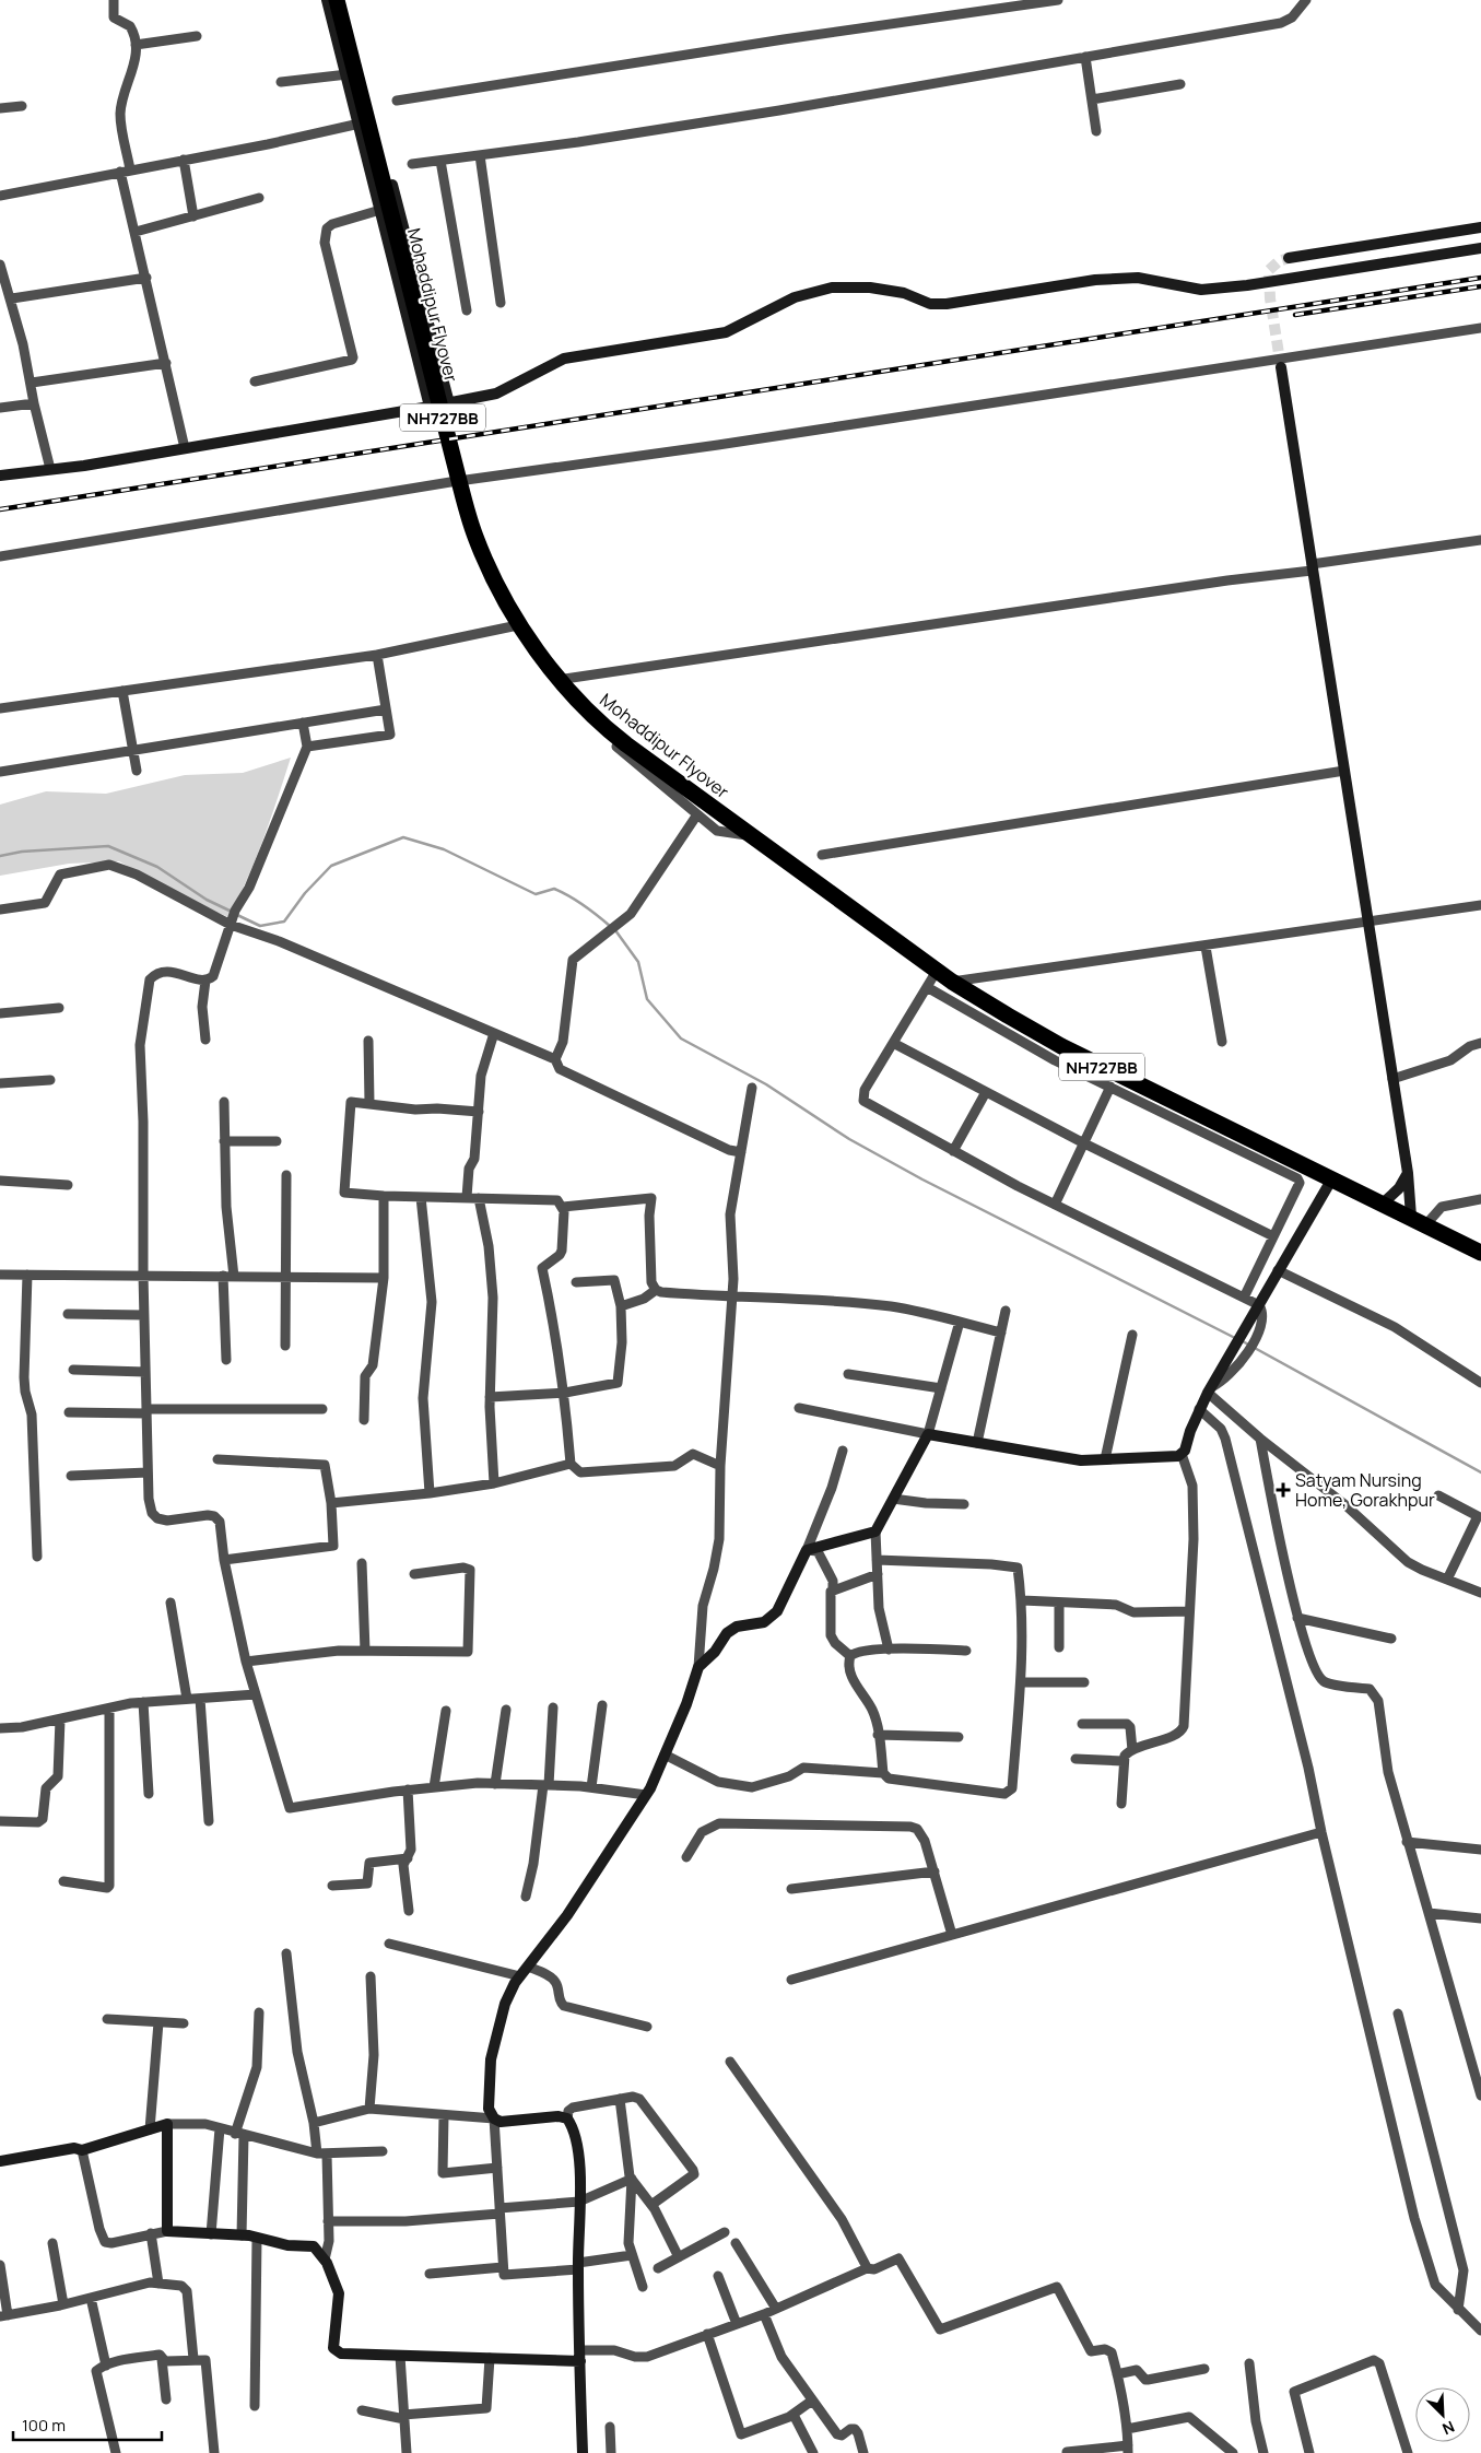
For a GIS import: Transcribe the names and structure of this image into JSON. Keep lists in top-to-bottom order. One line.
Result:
{"streets":{"highway":["Mohaddipur Flyover","NH727BB"]},"crossings":[["Mohaddipur Flyover","NH727BB"]],"places":{"health":["Satyam Nursing Home, Gorakhpur"]},"scale_bar":"100 m","north":"bottom right"}
